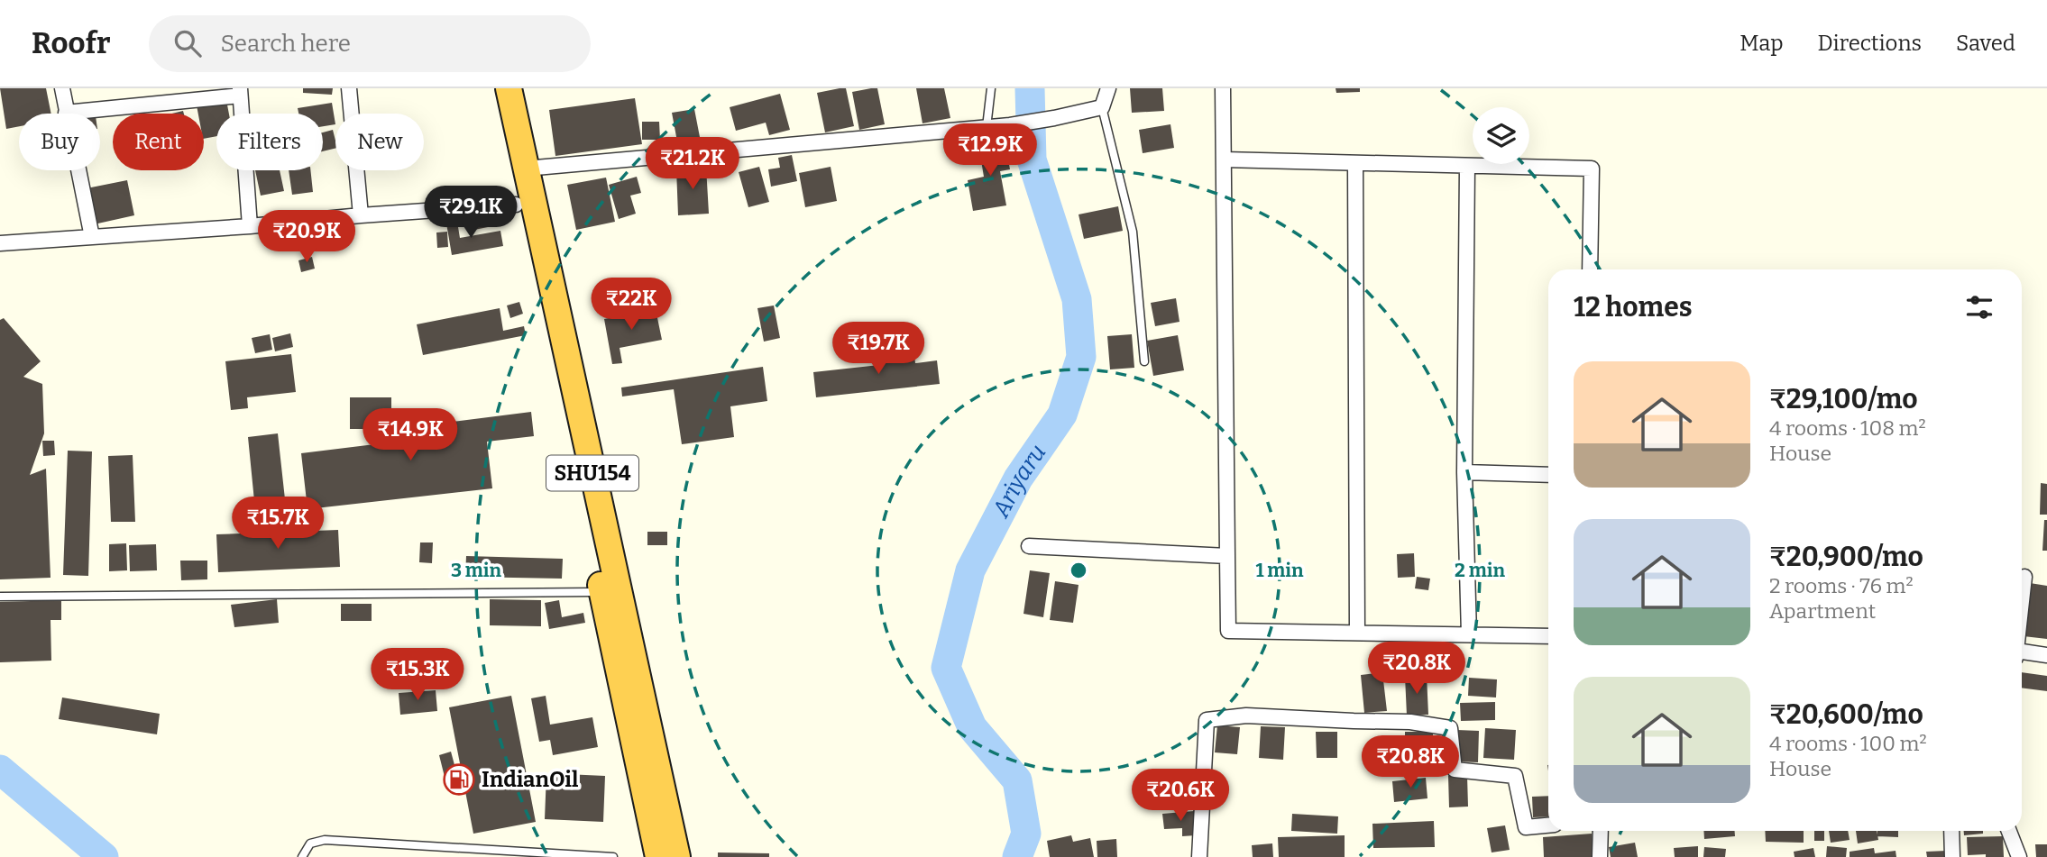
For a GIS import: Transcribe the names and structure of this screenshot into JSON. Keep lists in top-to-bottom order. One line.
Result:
{"streets":{"highway":["SHU154"]},"water":["Ariyaru"],"places":{"fuel station":["IndianOil"]},"page":{"header":"Roofr","search":"Search here","nav":["Map","Directions","Saved"],"chip":["Buy","Rent","Filters","New"],"price":["₹12.9K","₹21.2K","₹29.1K","₹20.9K","₹22K","₹19.7K","₹14.9K","₹15.7K","₹20.8K","₹15.3K","₹20.8K","₹20.6K"],"heading":"12 homes","list":[{"name":"₹29,100/mo","note":"4 rooms · 108 m² · House"},{"name":"₹20,900/mo","note":"2 rooms · 76 m² · Apartment"},{"name":"₹20,600/mo","note":"4 rooms · 100 m² · House"}]},"rings":["1 min","2 min","3 min"]}
